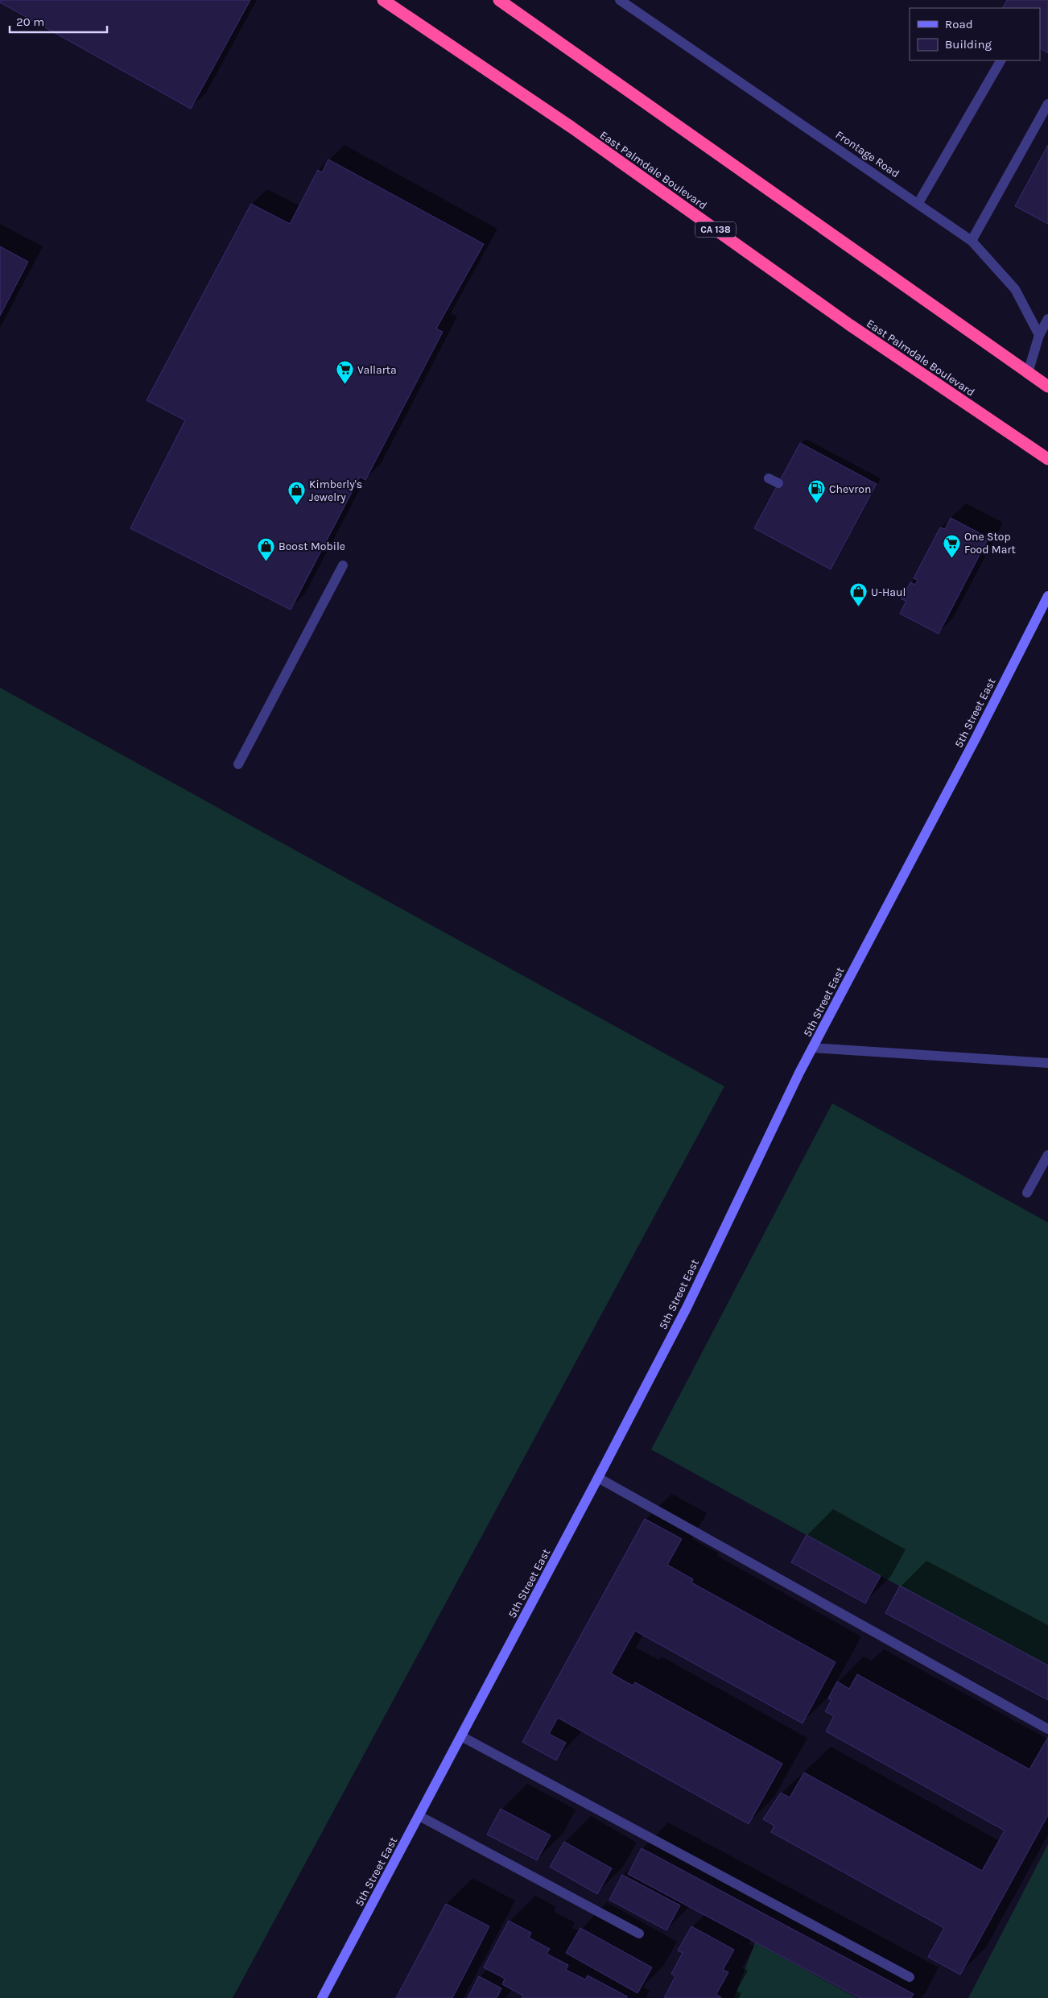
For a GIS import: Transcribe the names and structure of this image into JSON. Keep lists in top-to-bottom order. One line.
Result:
{"streets":{"highway":["East Palmdale Boulevard","CA 138"],"street":["Frontage Road","5th Street East"]},"places":{"supermarket":["Vallarta","One Stop Food Mart"],"fuel station":["Chevron"],"shop":["Kimberly's Jewelry","Boost Mobile","U-Haul"]},"legend":["Road","Building"],"scale_bar":"20 m"}
